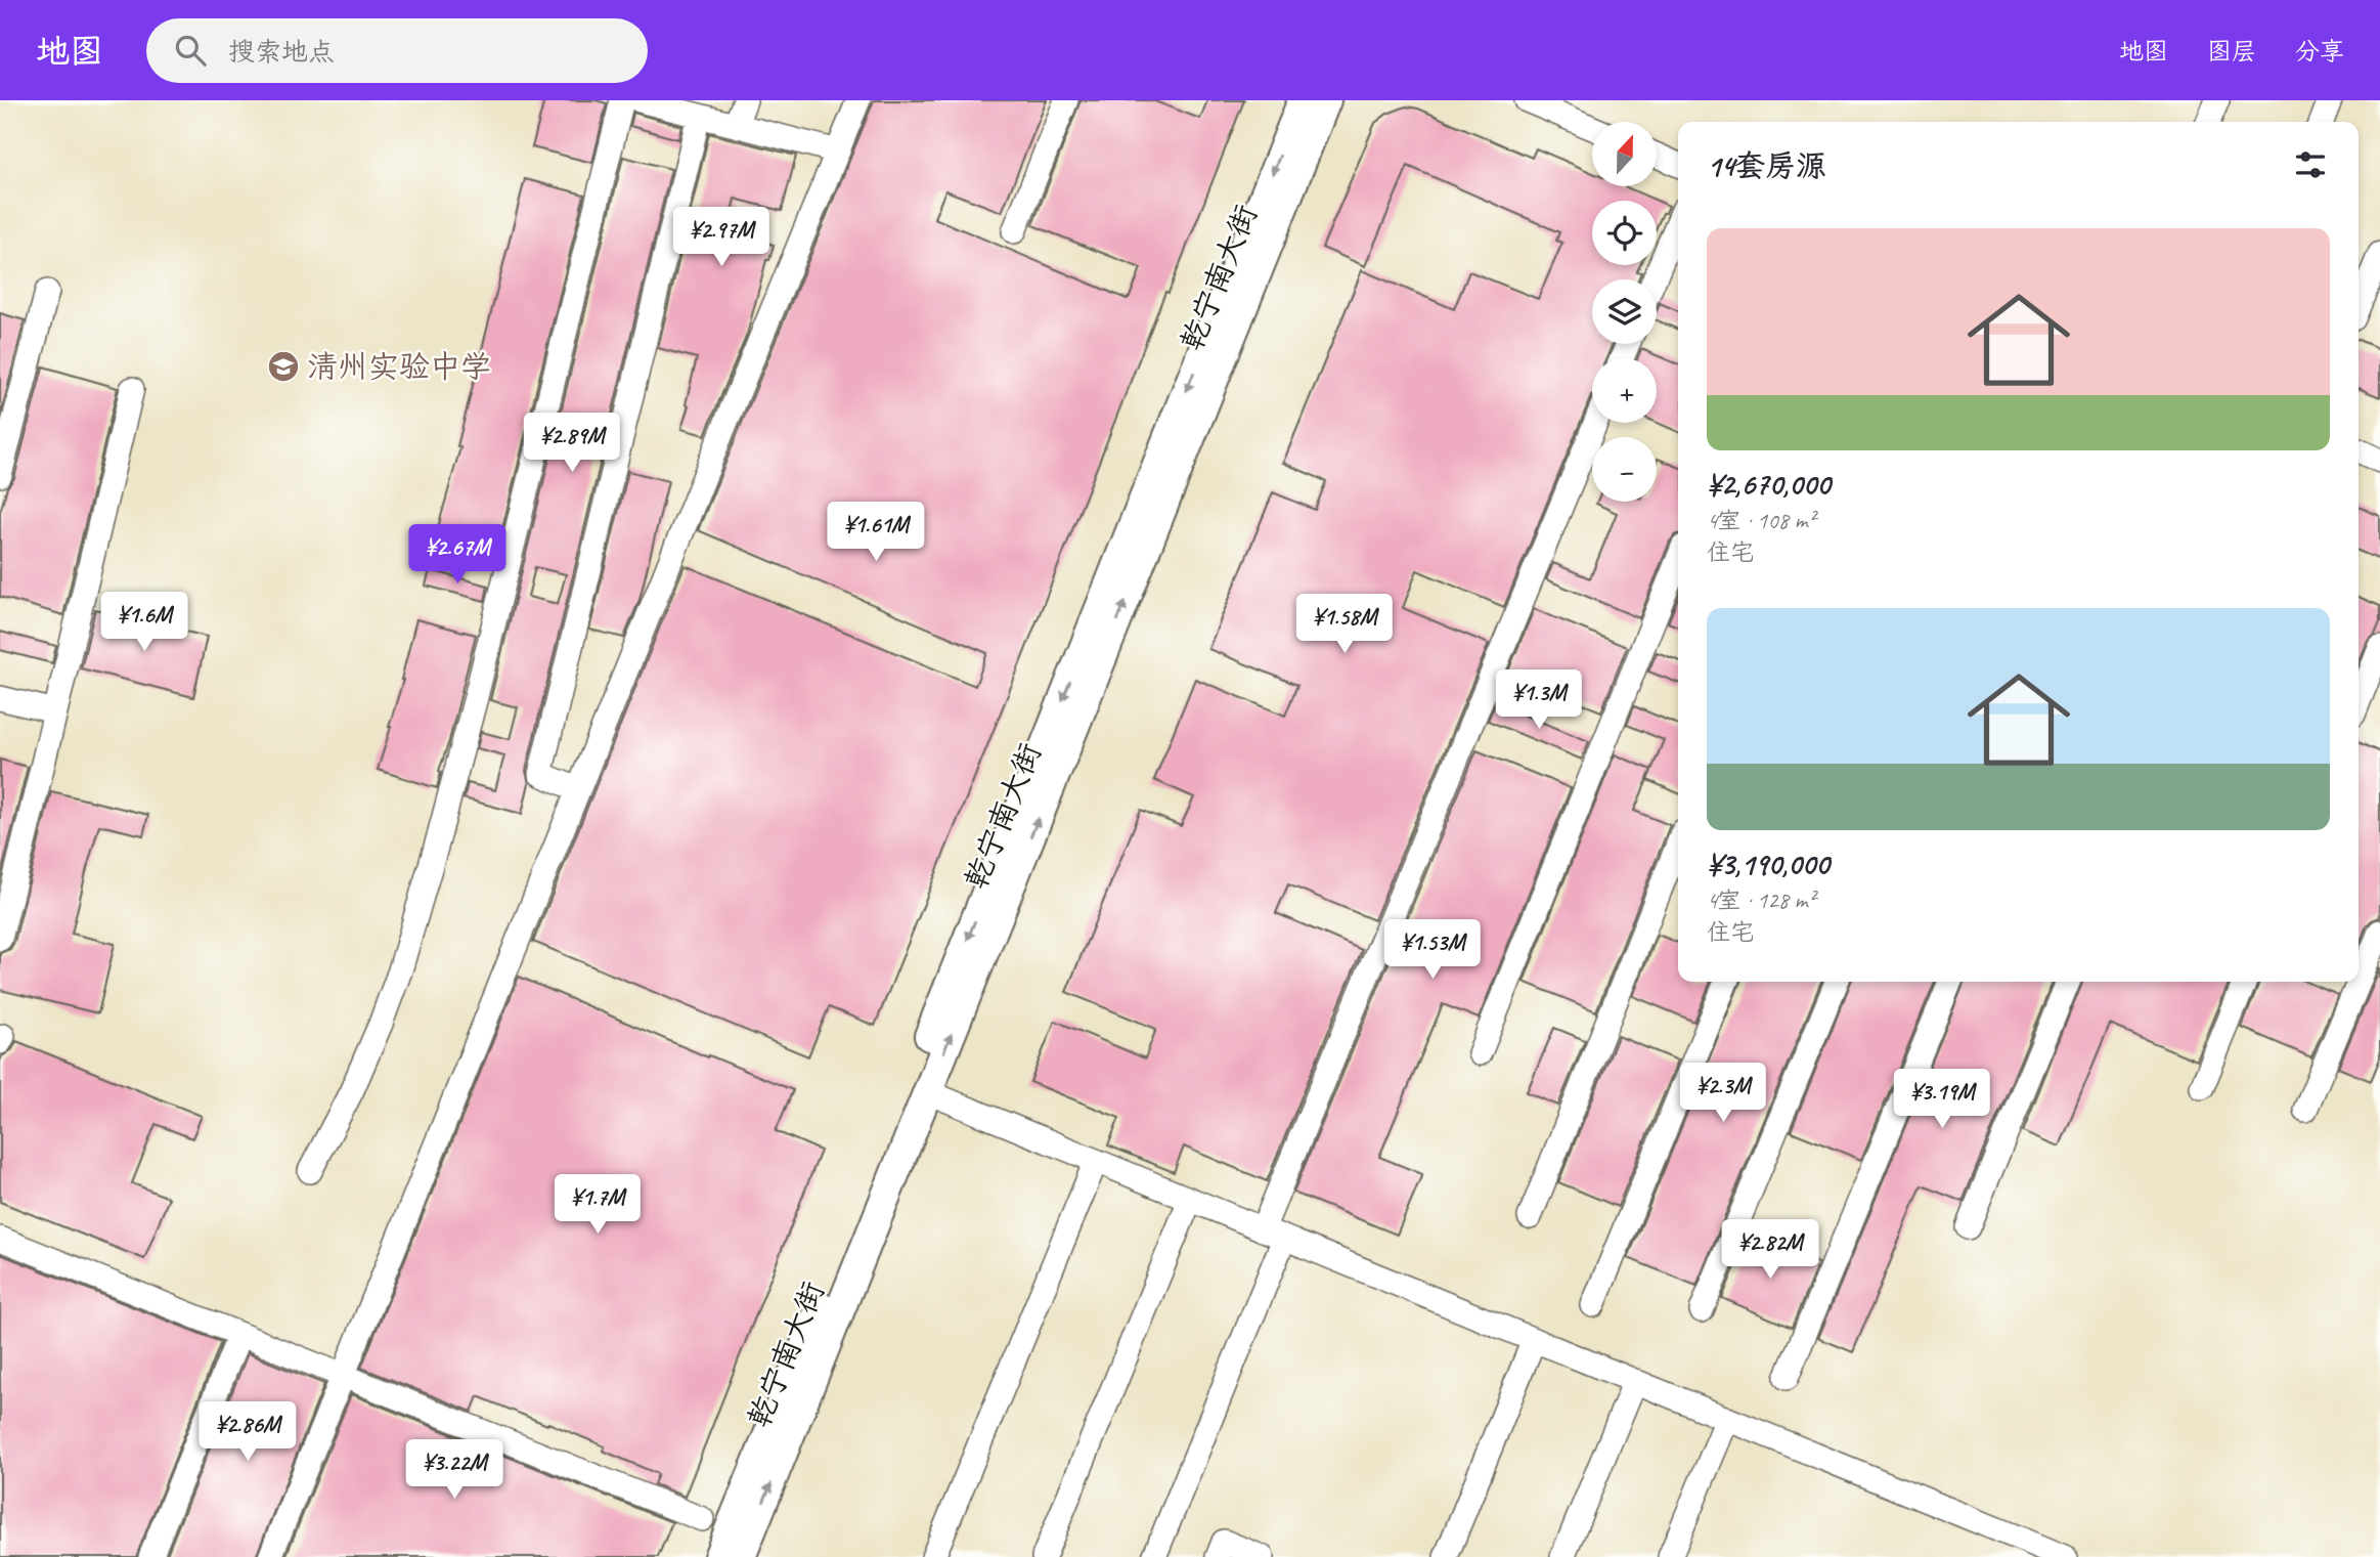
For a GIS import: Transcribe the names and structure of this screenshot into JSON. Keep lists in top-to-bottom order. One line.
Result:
{"streets":{"main road":["乾宁南大街"]},"places":{"school or university":["清州实验中学"]},"north":"top","page":{"header":"地图","search":"搜索地点","nav":["地图","图层","分享"],"map_buttons":["+","−"],"heading":"14套房源","price":["¥2.97M","¥2.89M","¥1.61M","¥2.67M","¥1.6M","¥1.58M","¥1.3M","¥1.53M","¥2.3M","¥3.19M","¥1.7M","¥2.82M","¥2.86M","¥3.22M"],"list":[{"name":"¥2,670,000","note":"4室 · 108 m² · 住宅"},{"name":"¥3,190,000","note":"4室 · 128 m² · 住宅"}]}}
